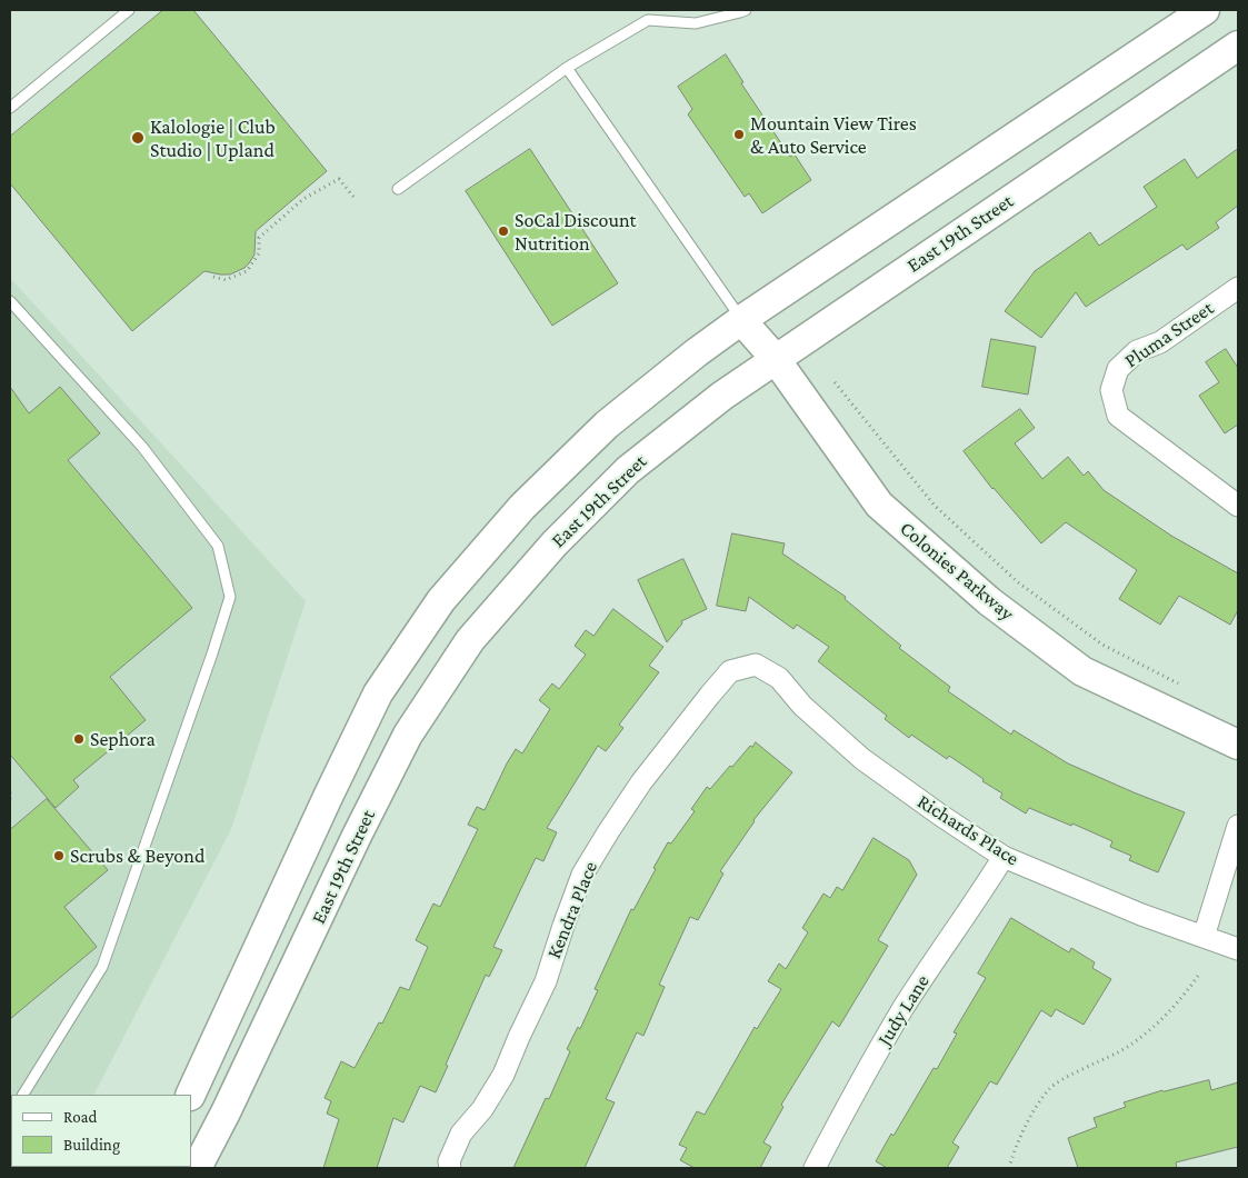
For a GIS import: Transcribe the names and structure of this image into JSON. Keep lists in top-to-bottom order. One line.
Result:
{"streets":{"main road":["East 19th Street","Colonies Parkway"],"street":["Pluma Street","Richards Place","Kendra Place","Judy Lane"]},"crossings":[["East 19th Street","Colonies Parkway"],["Richards Place","Kendra Place"],["Richards Place","Judy Lane"]],"places":["Mountain View Tires & Auto Service","Kalologie | Club Studio | Upland","SoCal Discount Nutrition","Sephora","Scrubs & Beyond"],"legend":["Road","Building"]}
